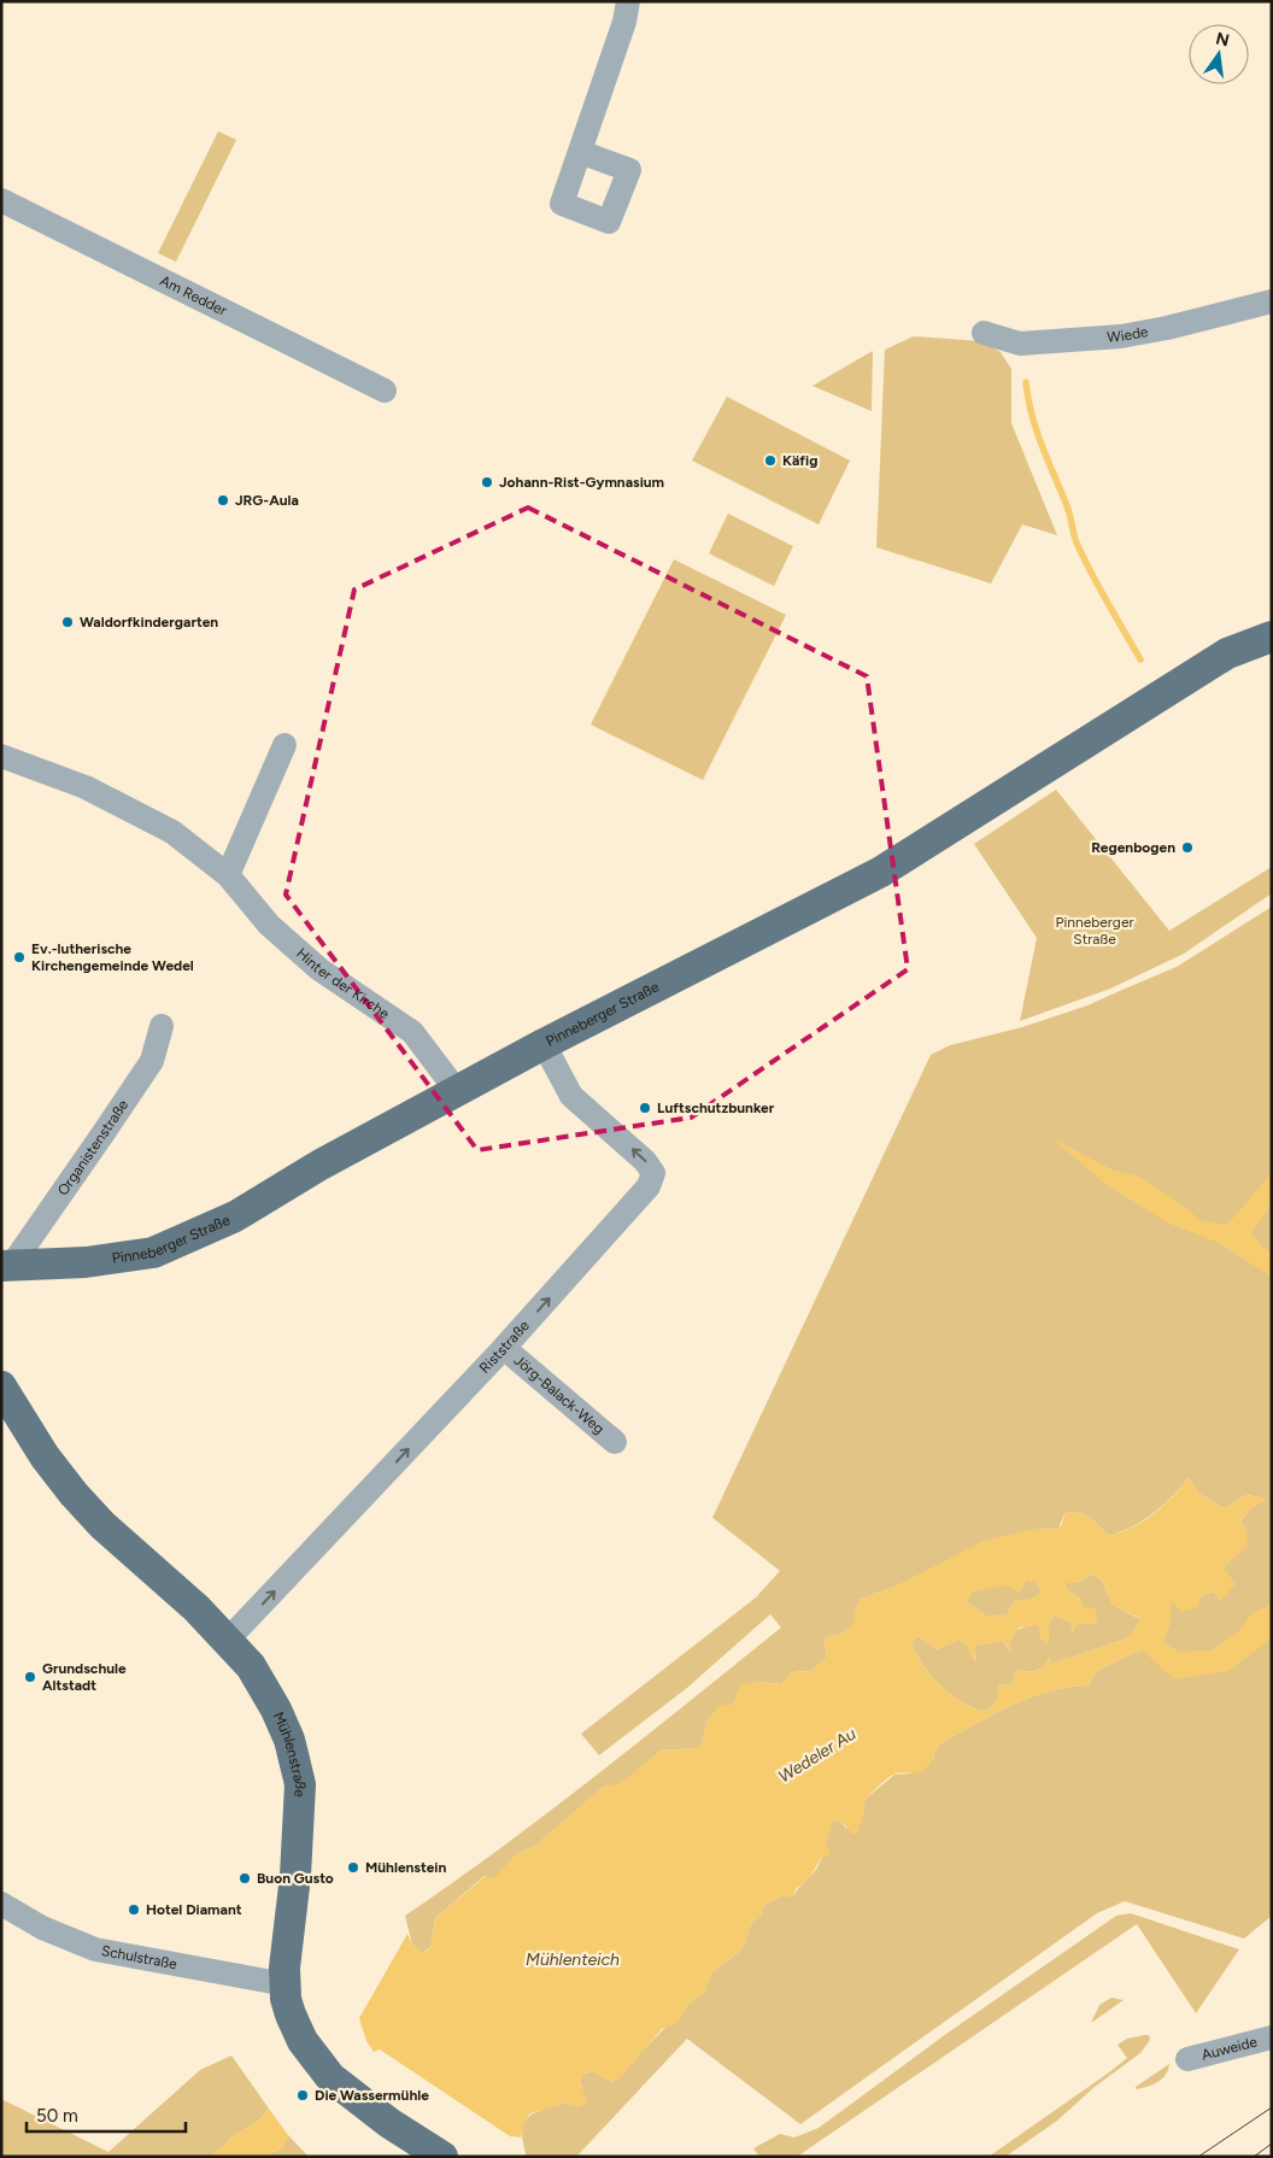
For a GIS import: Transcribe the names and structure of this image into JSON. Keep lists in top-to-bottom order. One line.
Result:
{"streets":{"main road":["Pinneberger Straße","Mühlenstraße"],"street":["Am Redder","Wiede","Hinter der Kirche","Organistenstraße","Riststraße","Jörg-Balack-Weg","Schulstraße","Auweide"]},"crossings":[["Hinter der Kirche","Pinneberger Straße"],["Pinneberger Straße","Organistenstraße"],["Pinneberger Straße","Riststraße"],["Riststraße","Jörg-Balack-Weg"],["Riststraße","Mühlenstraße"],["Mühlenstraße","Schulstraße"]],"one_way":["Riststraße"],"water":["Wedeler Au","Mühlenteich"],"parks":["Pinneberger Straße"],"places":["Käfig","Johann-Rist-Gymnasium","JRG-Aula","Waldorfkindergarten","Regenbogen","Ev.-lutherische Kirchengemeinde Wedel","Luftschutzbunker","Grundschule Altstadt","Mühlenstein","Buon Gusto","Hotel Diamant","Die Wassermühle"],"scale_bar":"50 m","north":"top"}
